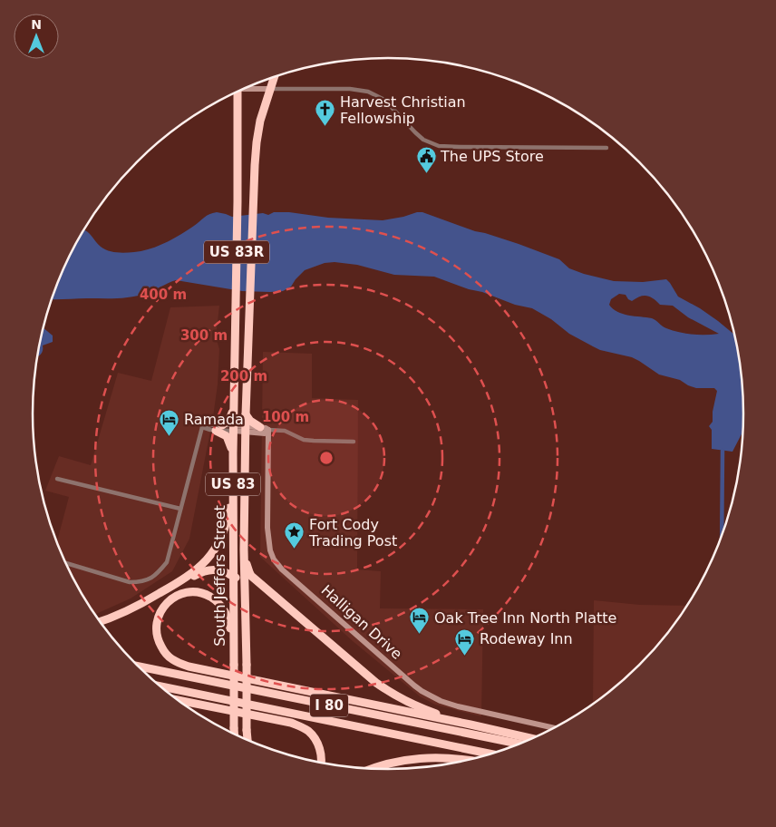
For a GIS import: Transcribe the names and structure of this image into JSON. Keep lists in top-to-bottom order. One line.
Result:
{"streets":{"highway":["US 83R","US 83","South Jeffers Street","I 80"],"street":["Halligan Drive"]},"crossings":[["US 83","South Jeffers Street"]],"places":{"church":["Harvest Christian Fellowship"],"public building":["The UPS Store"],"hotel":["Ramada","Oak Tree Inn North Platte","Rodeway Inn"],"place":["Fort Cody Trading Post"]},"north":"top","rings":["400 m","300 m","200 m","100 m"]}
